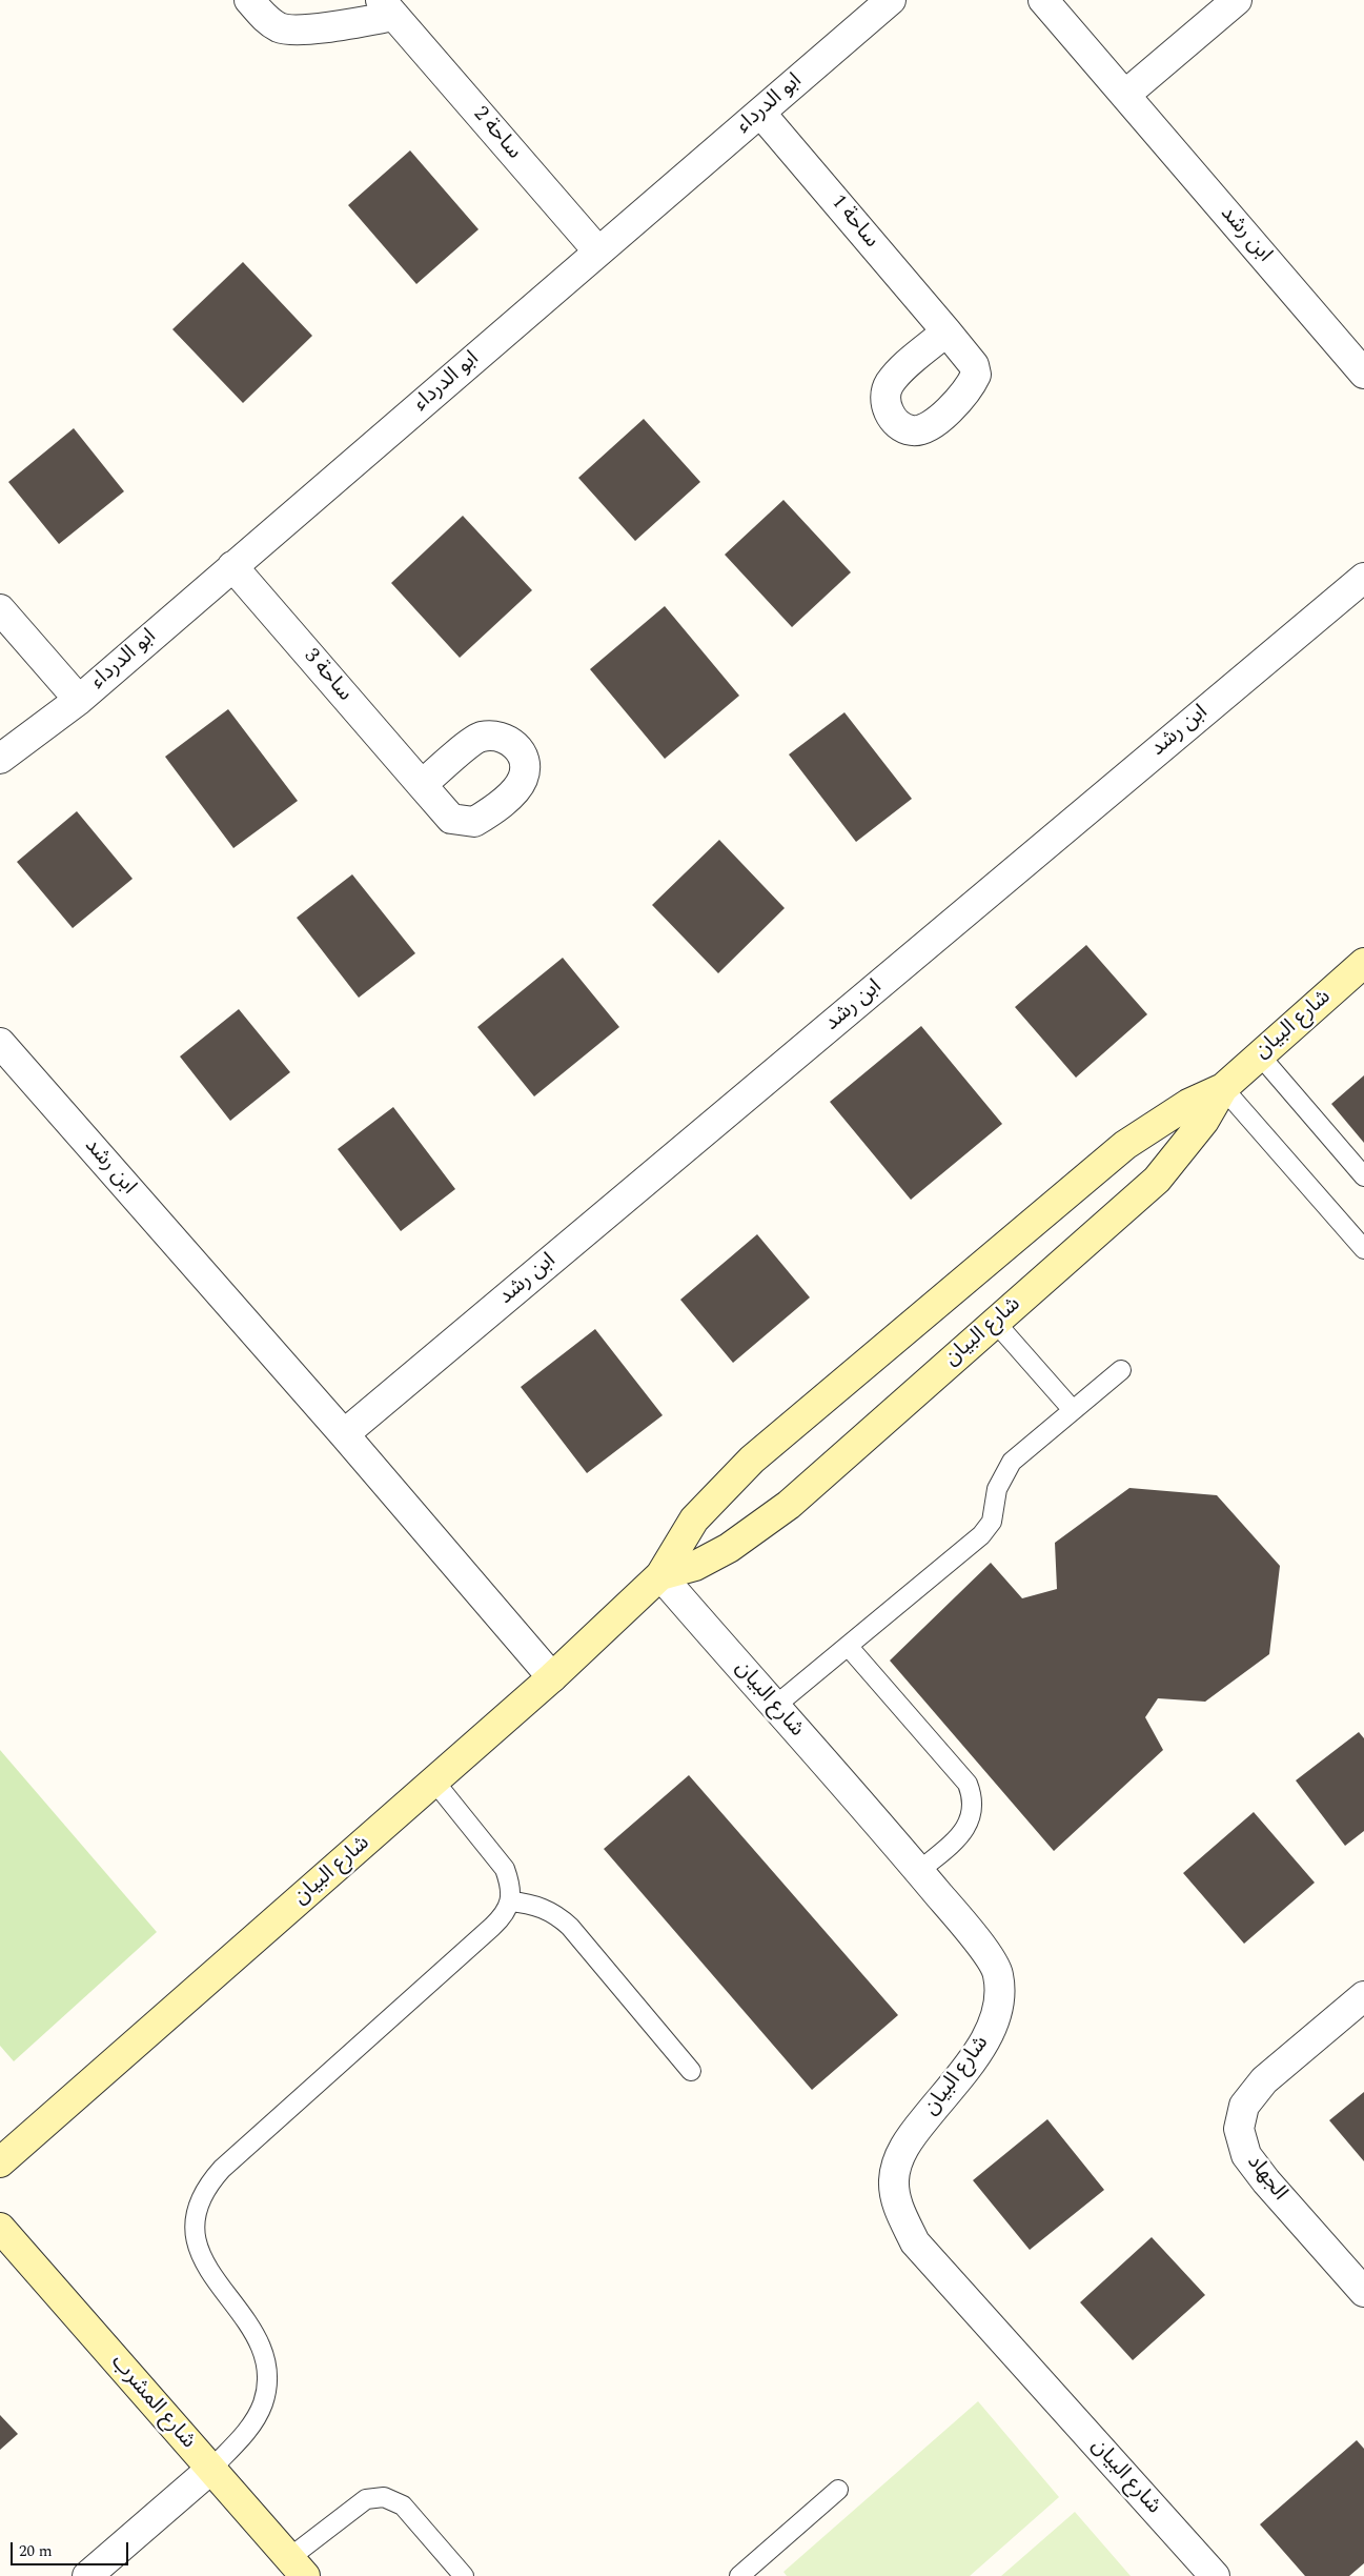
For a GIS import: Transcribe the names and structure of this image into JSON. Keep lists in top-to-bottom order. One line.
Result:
{"streets":{"street":["ابو الدرداء","ساحة 2","ساحة 1","ابن رشد","ساحة 3","شارع البيان","الجهاد","شارع المشرب"]},"crossings":[["ابو الدرداء","ساحة 2"],["ابو الدرداء","ساحة 1"],["ابو الدرداء","ساحة 3"],["ابن رشد","شارع البيان"]],"scale_bar":"20 m"}
